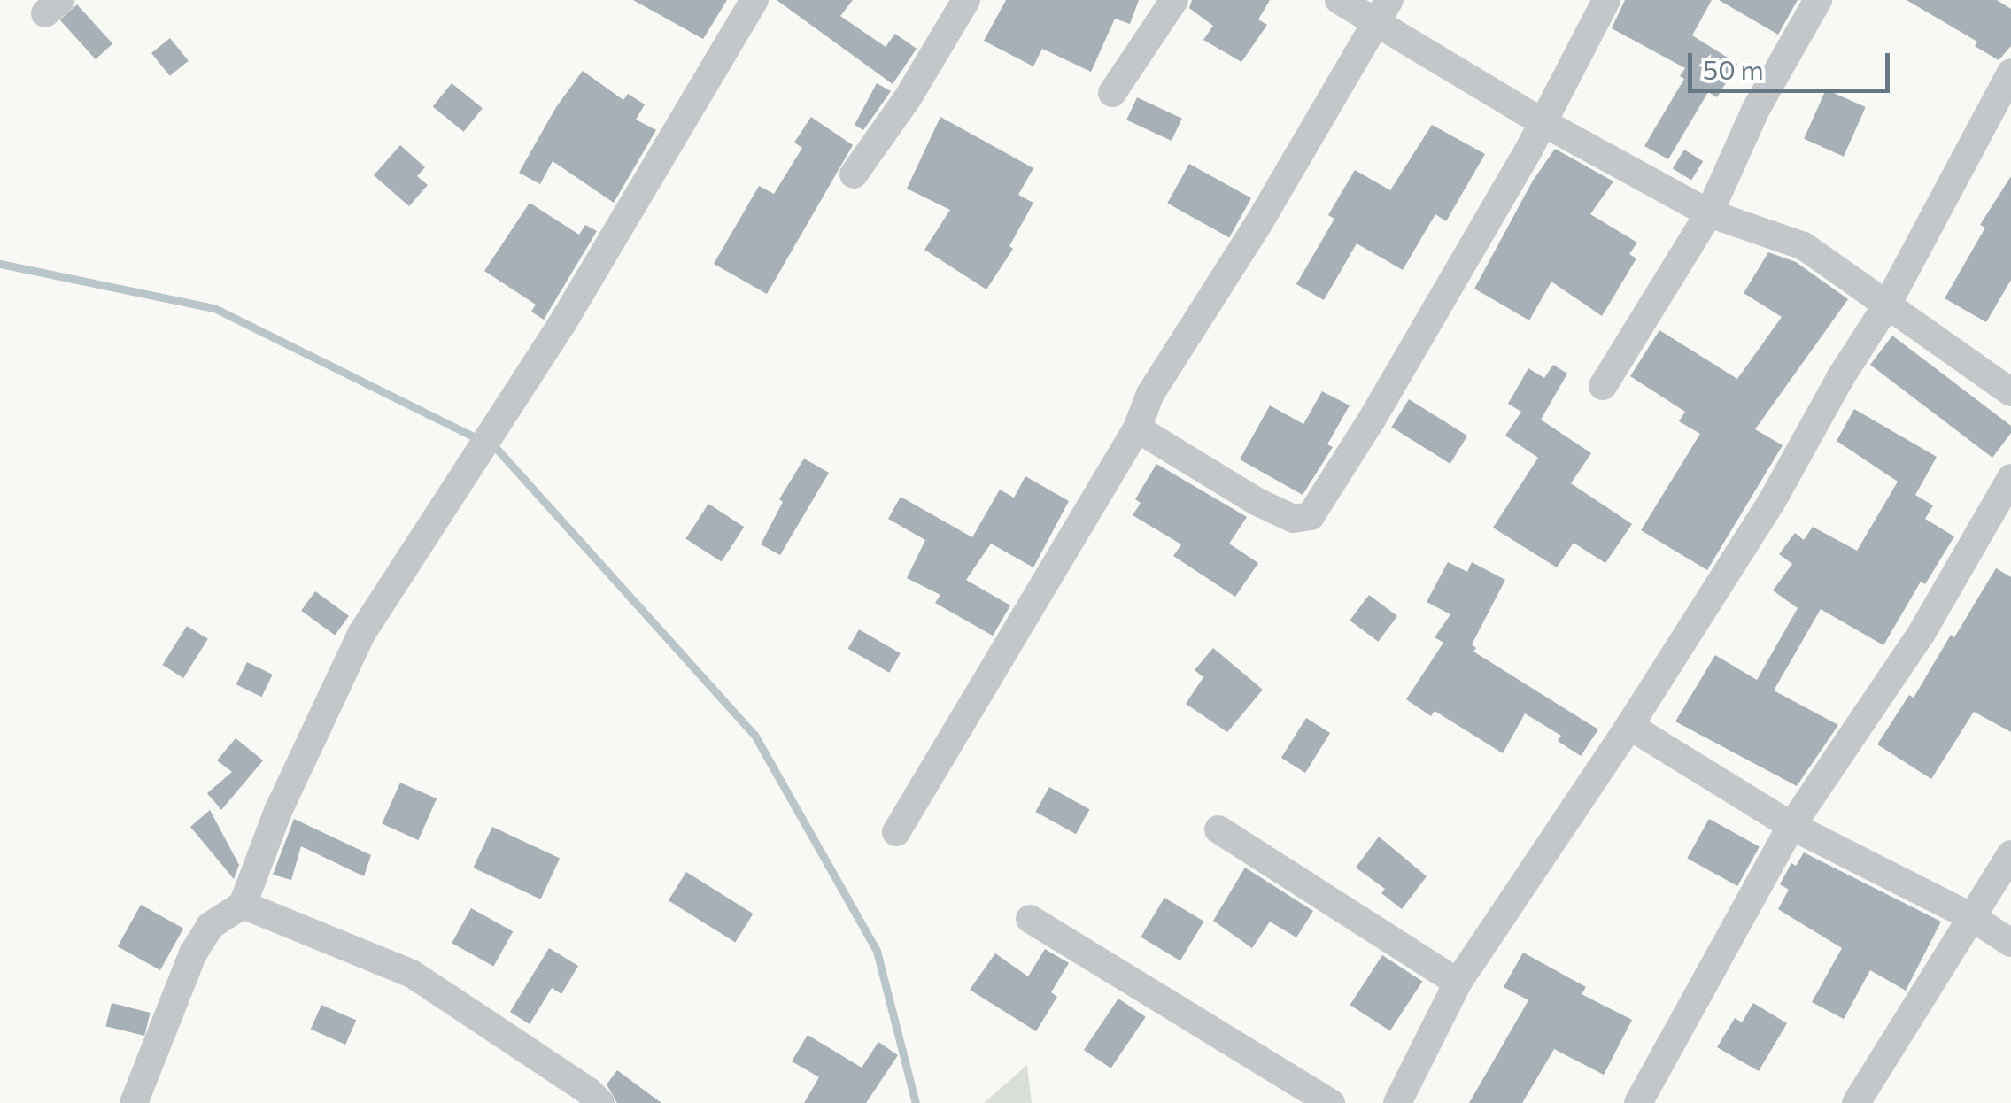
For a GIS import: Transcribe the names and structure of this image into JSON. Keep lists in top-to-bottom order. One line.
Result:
{"scale_bar":"50 m"}
